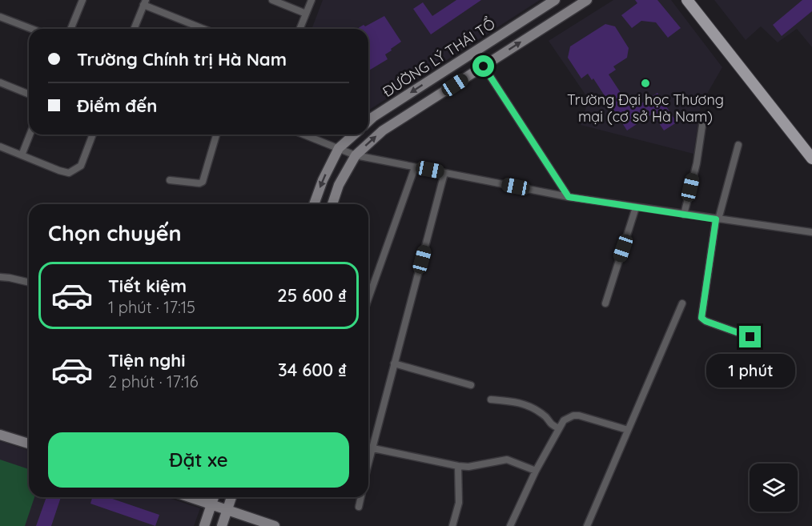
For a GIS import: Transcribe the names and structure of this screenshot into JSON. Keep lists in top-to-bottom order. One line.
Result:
{"streets":{"main road":["ĐƯỜNG LÝ THÁI TỔ"]},"places":["Trường Đại học Thương mại (cơ sở Hà Nam)"],"page":{"banner":["Trường Chính trị Hà Nam","Điểm đến"],"heading":"Chọn chuyến","list":[{"name":"Tiết kiệm","note":"1 phút · 17:15","value":"25 600 ₫"},{"name":"Tiện nghi","note":"2 phút · 17:16","value":"34 600 ₫"}],"bubble":"1 phút","buttons":"Đặt xe"}}
